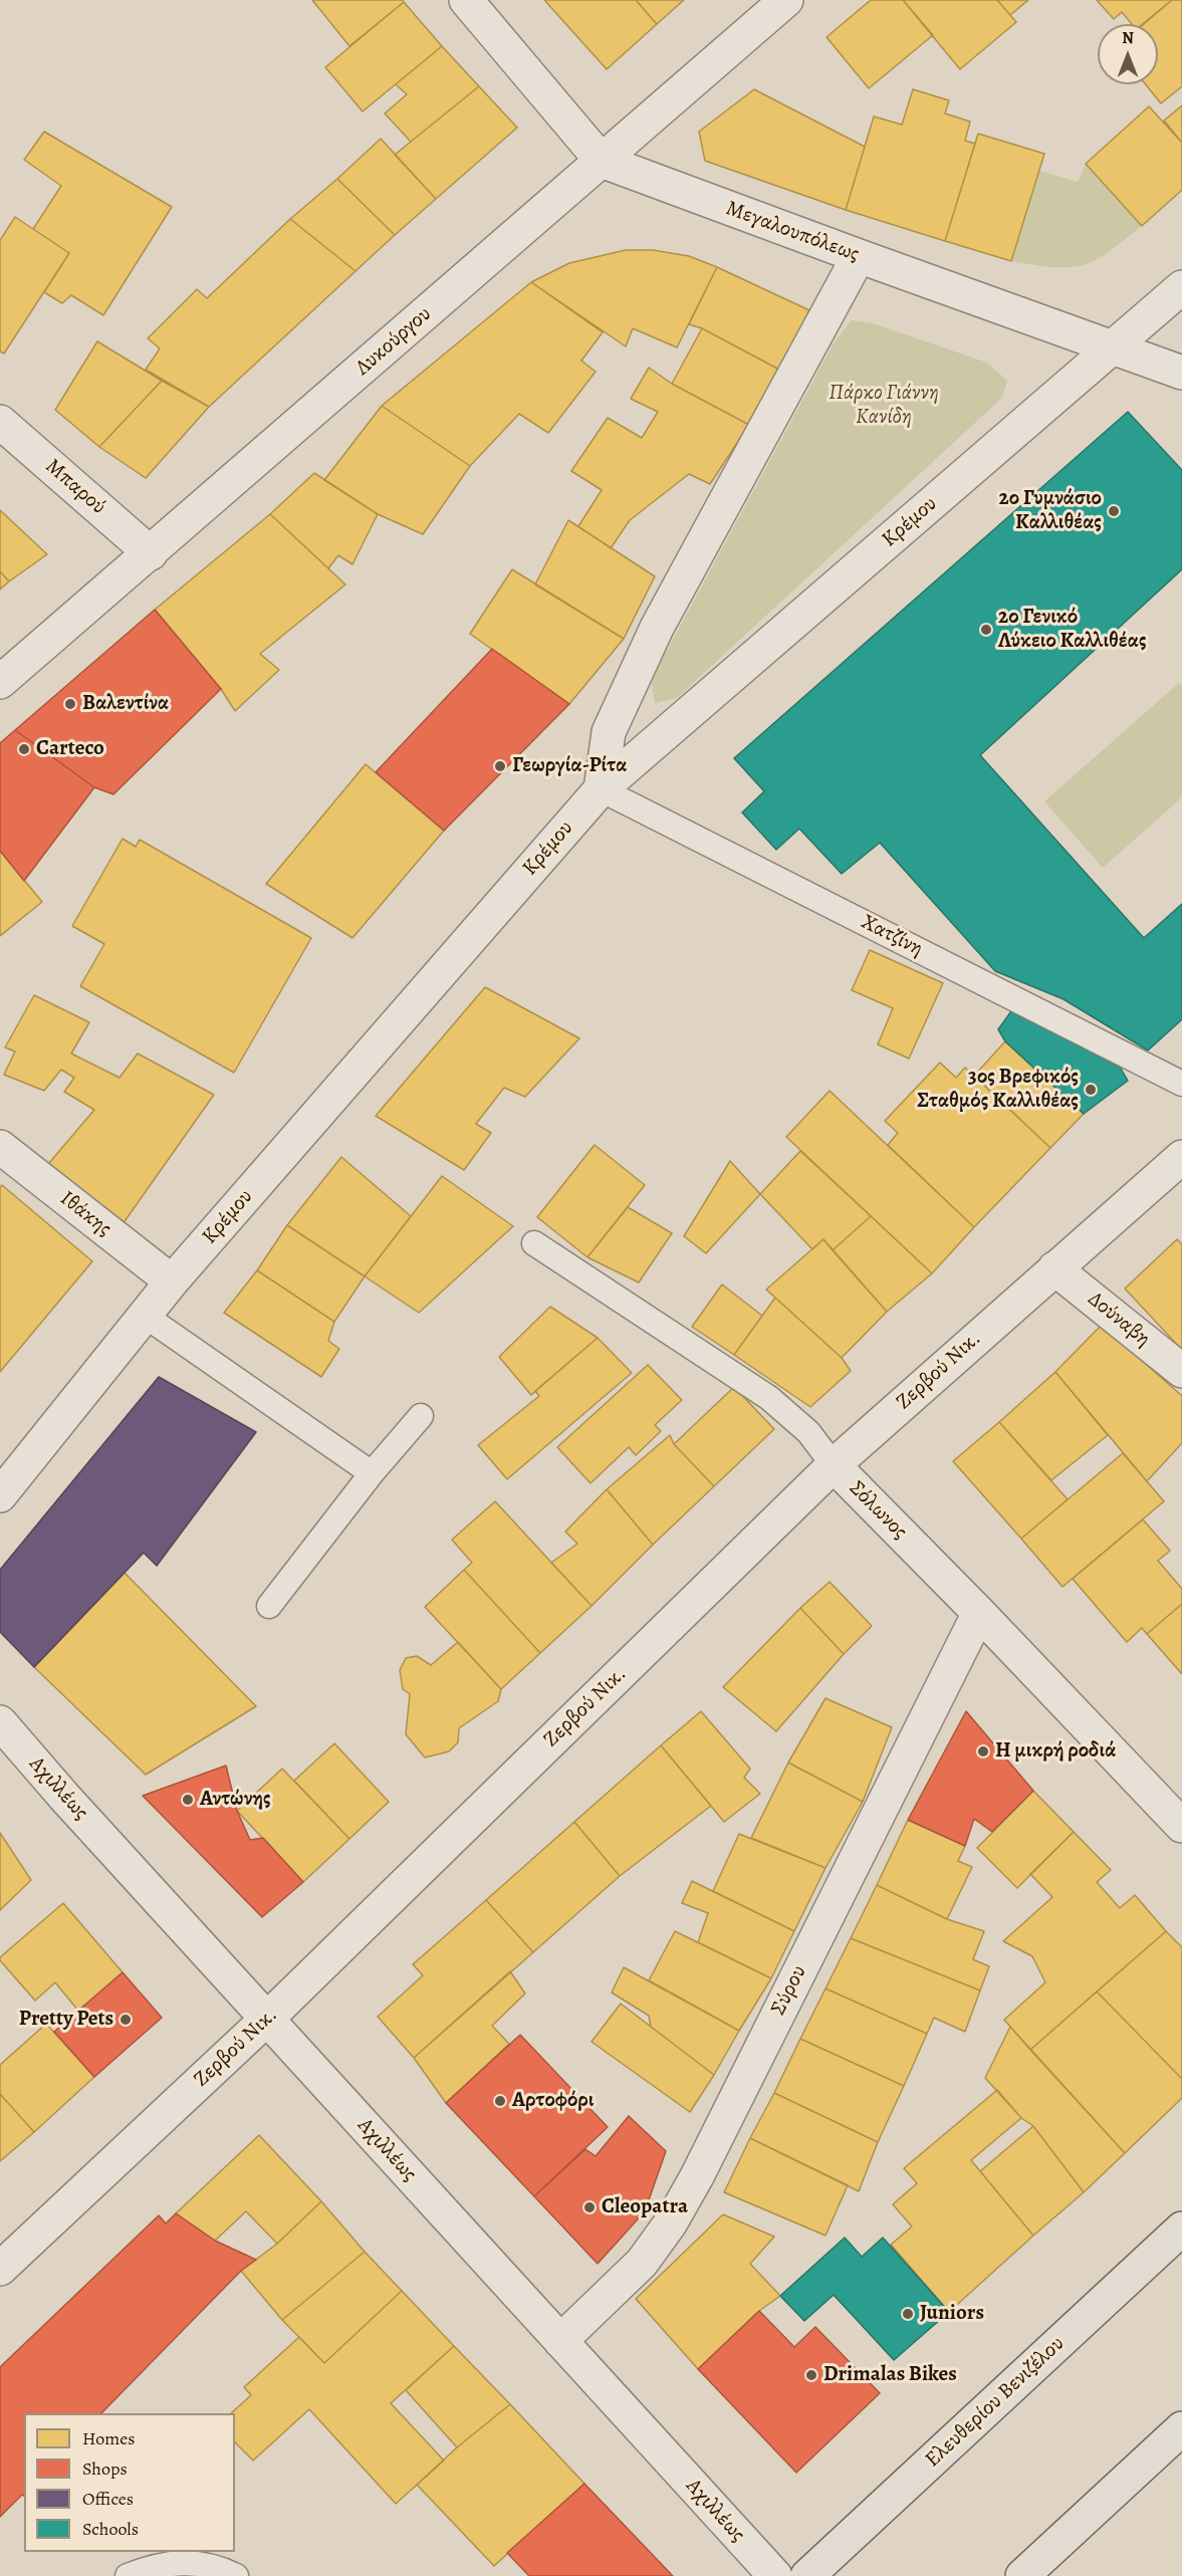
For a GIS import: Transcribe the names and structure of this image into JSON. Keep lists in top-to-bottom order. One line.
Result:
{"streets":{"main road":["Ελευθερίου Βενιζέλου"],"street":["Μεγαλουπόλεως","Λυκούργου","Μπαρού","Κρέμου","Ιθάκης","Δούναβη","Ζερβού Νικ.","Σόλωνος","Αχιλλέως","Σύρου"],"lane":["Χατζίνη"]},"crossings":[["Μεγαλουπόλεως","Λυκούργου"],["Μεγαλουπόλεως","Κρέμου"],["Λυκούργου","Μπαρού"],["Κρέμου","Χατζίνη"],["Κρέμου","Ιθάκης"],["Δούναβη","Ζερβού Νικ."],["Ζερβού Νικ.","Σόλωνος"],["Ζερβού Νικ.","Αχιλλέως"],["Σόλωνος","Σύρου"],["Αχιλλέως","Σύρου"]],"parks":["Πάρκο Γιάννη Κανίδη"],"places":["2ο Γυμνάσιο Καλλιθέας","2ο Γενικό Λύκειο Καλλιθέας","Βαλεντίνα","Carteco","Γεωργία-Ρίτα","3ος Βρεφικός Σταθμός Καλλιθέας","Η μικρή ροδιά","Αντώνης","Pretty Pets","Αρτοφόρι","Cleopatra","Juniors","Drimalas Bikes"],"legend":["Homes","Shops","Offices","Schools"],"north":"top"}
